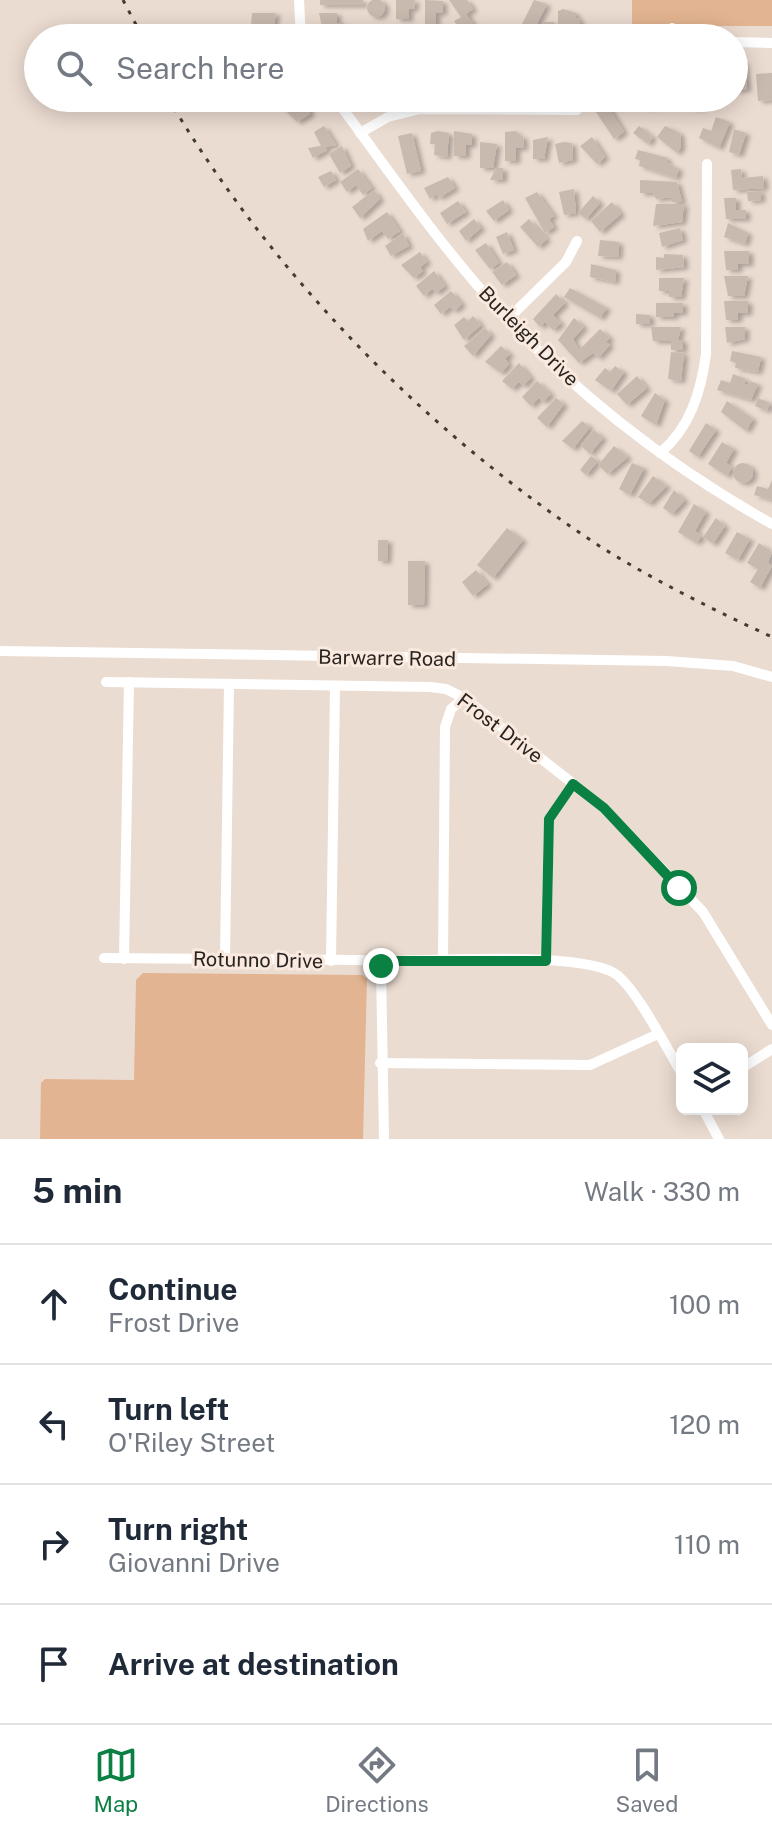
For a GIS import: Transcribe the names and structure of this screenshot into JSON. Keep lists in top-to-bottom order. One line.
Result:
{"streets":{"street":["Burleigh Drive","Barwarre Road","Frost Drive","Rotunno Drive"]},"page":{"search":"Search here","heading":["5 min","Walk · 330 m"],"list":[["Continue","Frost Drive","100 m"],["Turn left","O'Riley Street","120 m"],["Turn right","Giovanni Drive","110 m"],"Arrive at destination"],"nav":["Map","Directions","Saved"]}}
